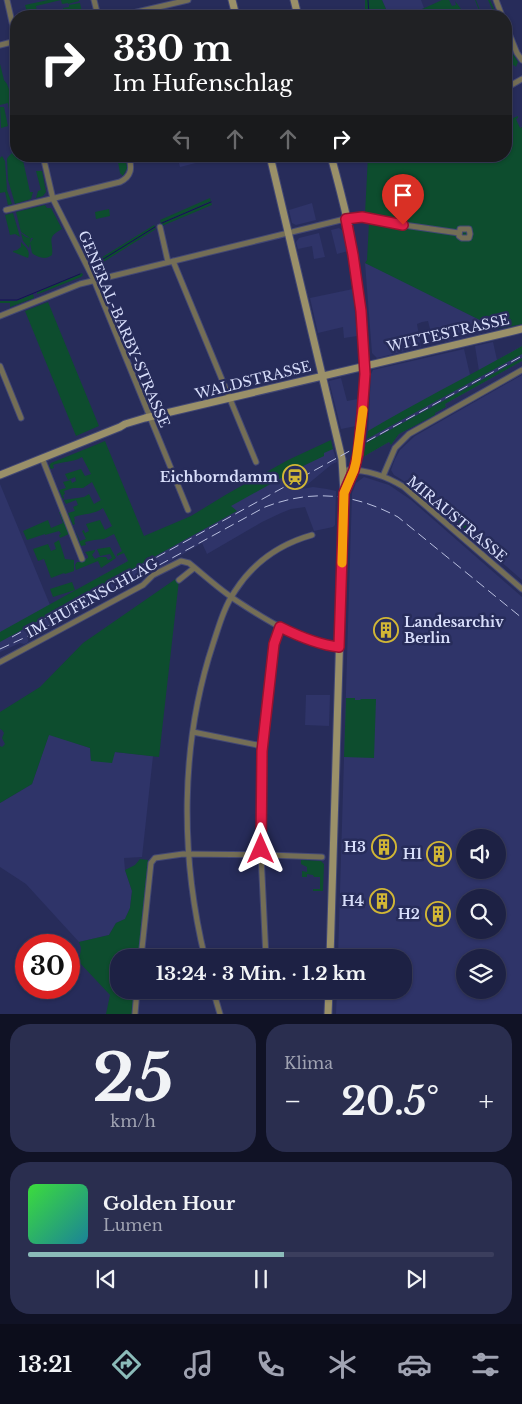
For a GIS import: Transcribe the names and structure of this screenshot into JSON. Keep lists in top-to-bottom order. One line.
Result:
{"streets":{"main road":["WITTESTRASSE","WALDSTRASSE"],"street":["GENERAL-BARBY-STRASSE","MIRAUSTRASSE","IM HUFENSCHLAG"]},"crossings":[["GENERAL-BARBY-STRASSE","WALDSTRASSE"],["WITTESTRASSE","WALDSTRASSE"]],"places":{"station":["Eichborndamm"],"building":["Landesarchiv Berlin","H3","H1","H4","H2"]},"page":{"turn":["330 m","Im Hufenschlag"],"limit":"30","trip":"13:24 · 3 Min. · 1.2 km","tile":[["25","km/h"],"Klima"],"heat":["−","20.5°","+"],"song":["Golden Hour","Lumen"],"tabs":"13:21"}}
